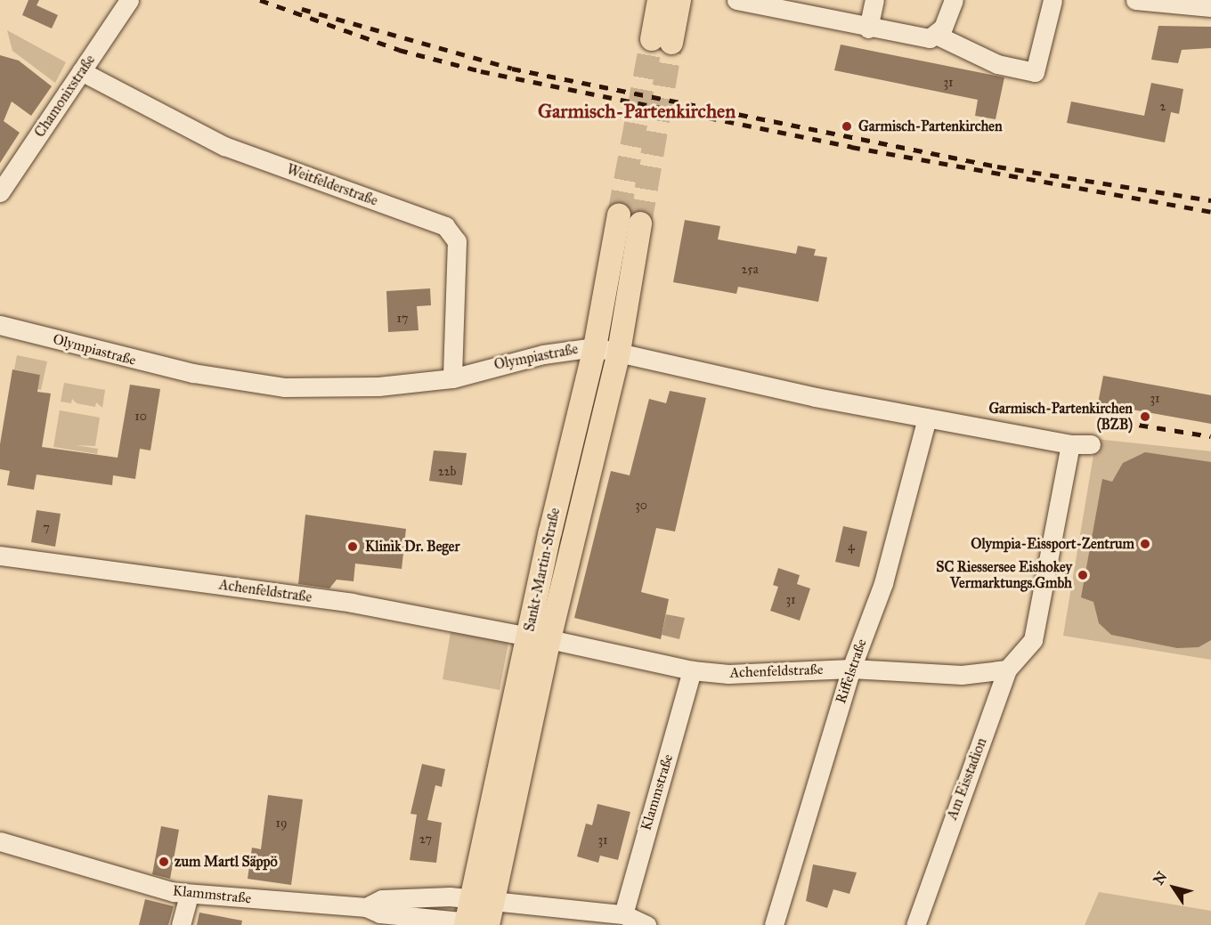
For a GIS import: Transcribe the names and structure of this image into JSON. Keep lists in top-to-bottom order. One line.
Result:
{"streets":{"main road":["Sankt-Martin-Straße"],"street":["Chamonixstraße","Weitfelderstraße","Olympiastraße","Achenfeldstraße","Riffelstraße","Am Eisstadion","Klammstraße"]},"crossings":[["Chamonixstraße","Weitfelderstraße"],["Weitfelderstraße","Olympiastraße"],["Olympiastraße","Sankt-Martin-Straße"],["Olympiastraße","Riffelstraße"],["Olympiastraße","Am Eisstadion"],["Sankt-Martin-Straße","Achenfeldstraße"],["Sankt-Martin-Straße","Klammstraße"],["Achenfeldstraße","Riffelstraße"],["Achenfeldstraße","Am Eisstadion"],["Achenfeldstraße","Klammstraße"]],"districts":["Garmisch-Partenkirchen"],"places":["Garmisch-Partenkirchen","Garmisch-Partenkirchen (BZB)","Olympia-Eissport-Zentrum","Klinik Dr. Beger","SC Riessersee Eishokey Vermarktungs.Gmbh","zum Martl Säppö"],"house_numbers":["31","2","25a","17","31","10","22b","30","7","4","31","19","27","31"],"north":"top left"}
